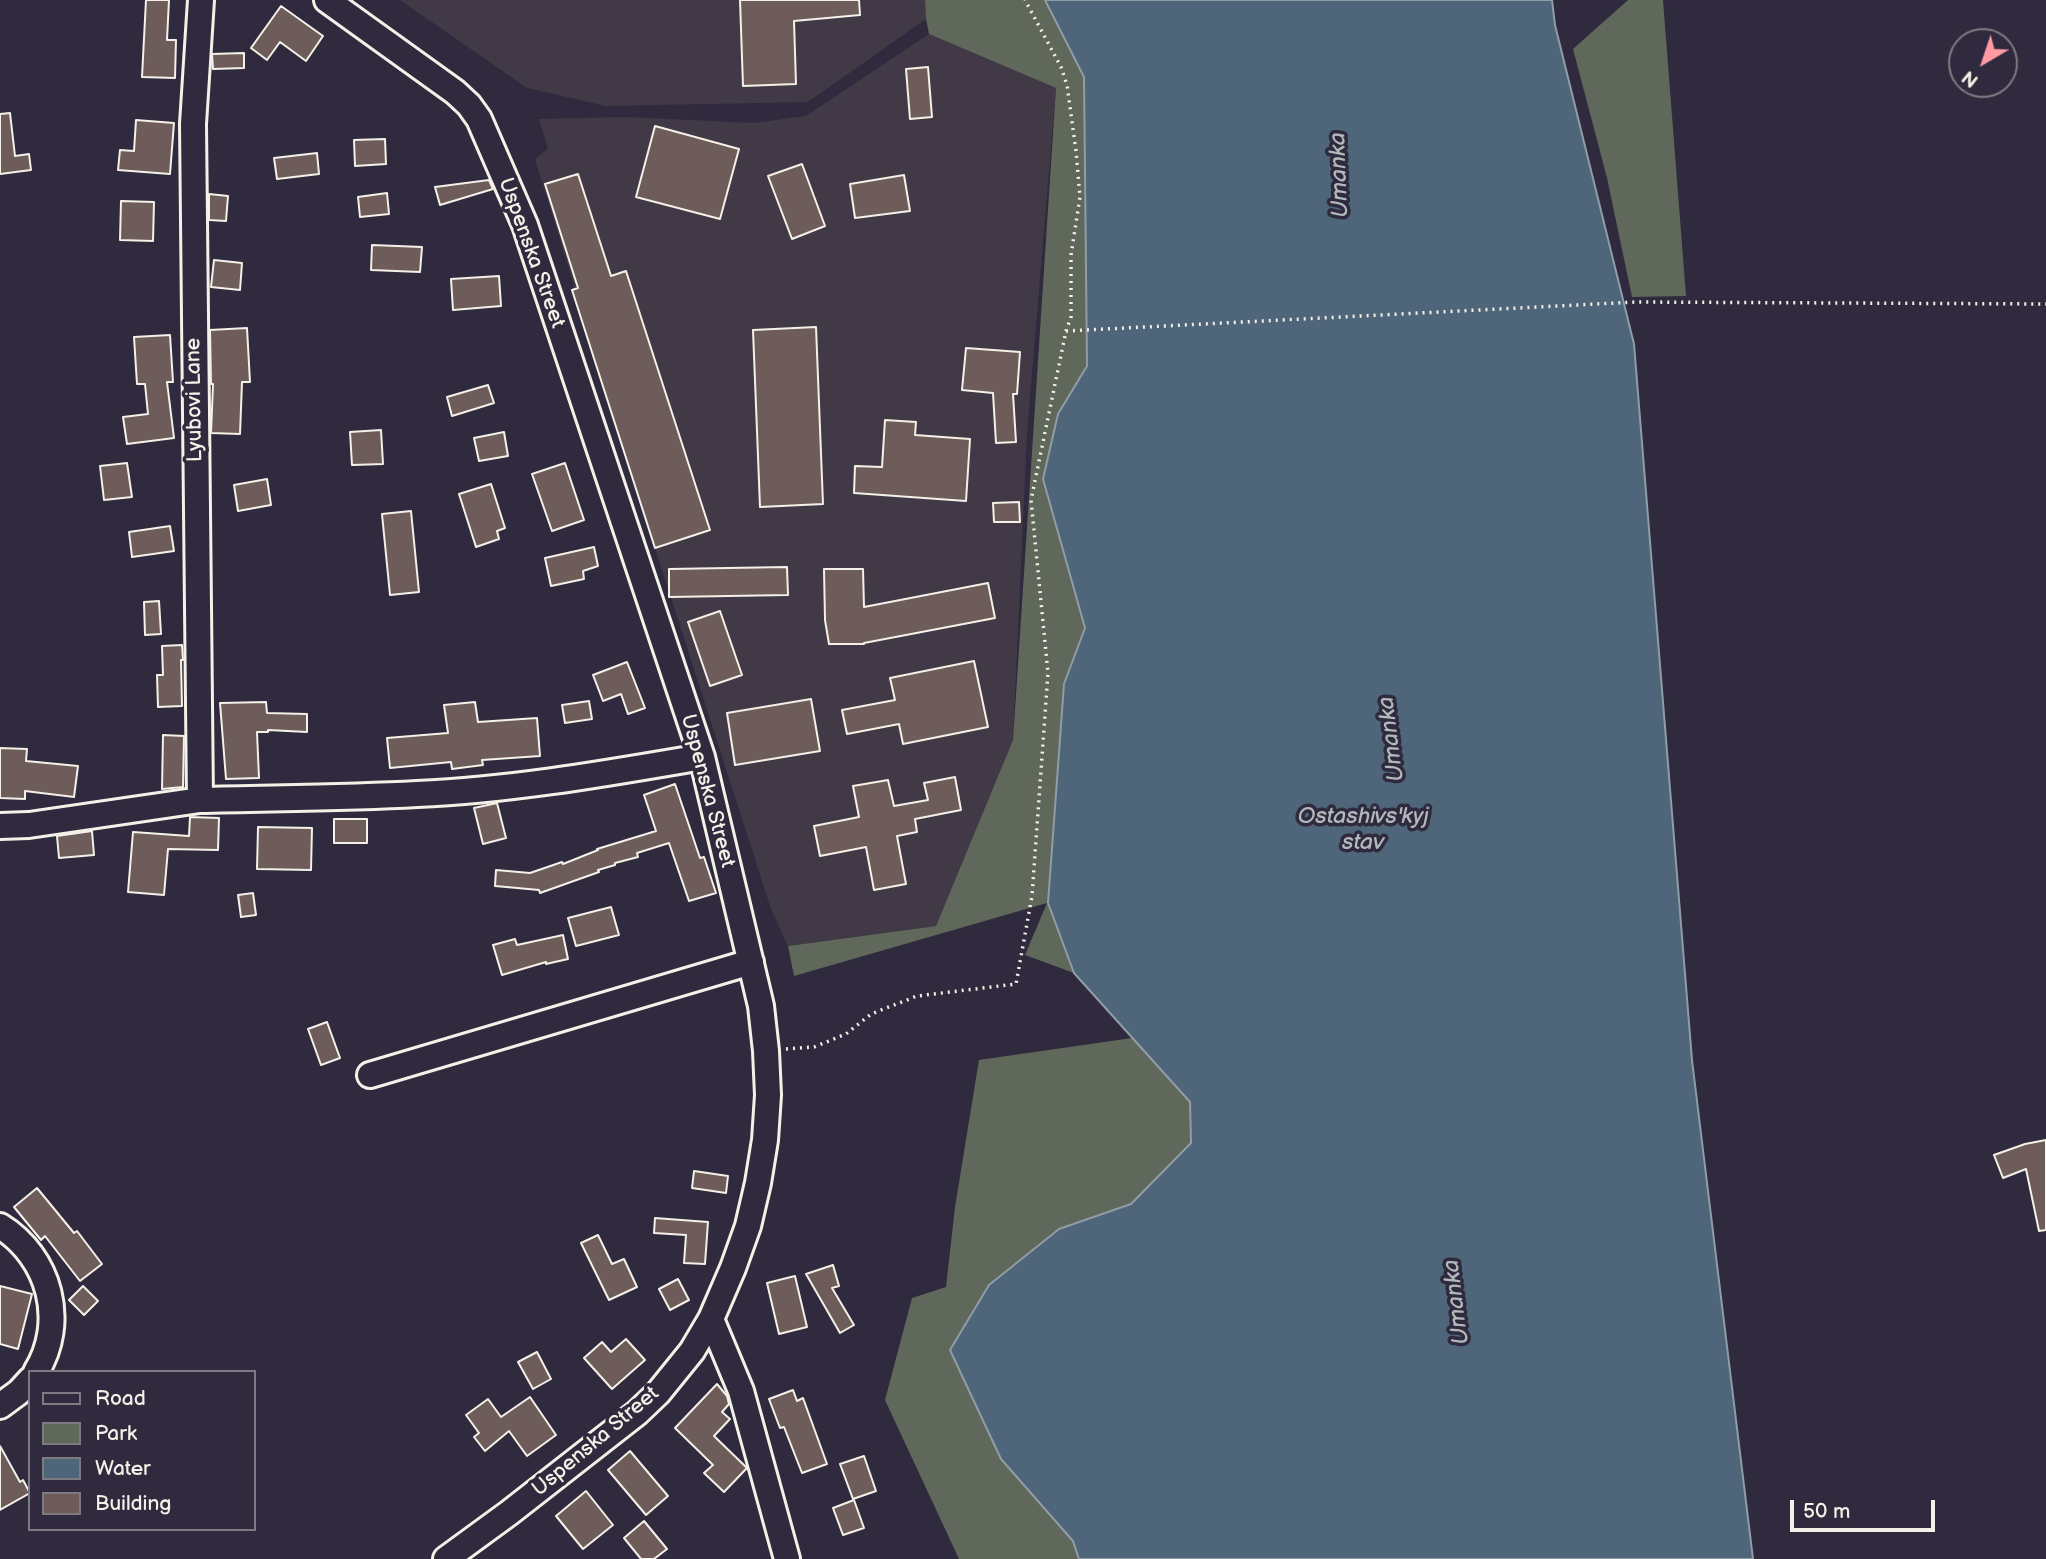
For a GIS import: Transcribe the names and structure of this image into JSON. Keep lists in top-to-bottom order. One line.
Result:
{"streets":{"street":["Uspenska Street","Lyubovi Lane"]},"water":["Umanka","Ostashivs'kyj stav"],"legend":["Road","Park","Water","Building"],"scale_bar":"50 m","north":"bottom left"}
